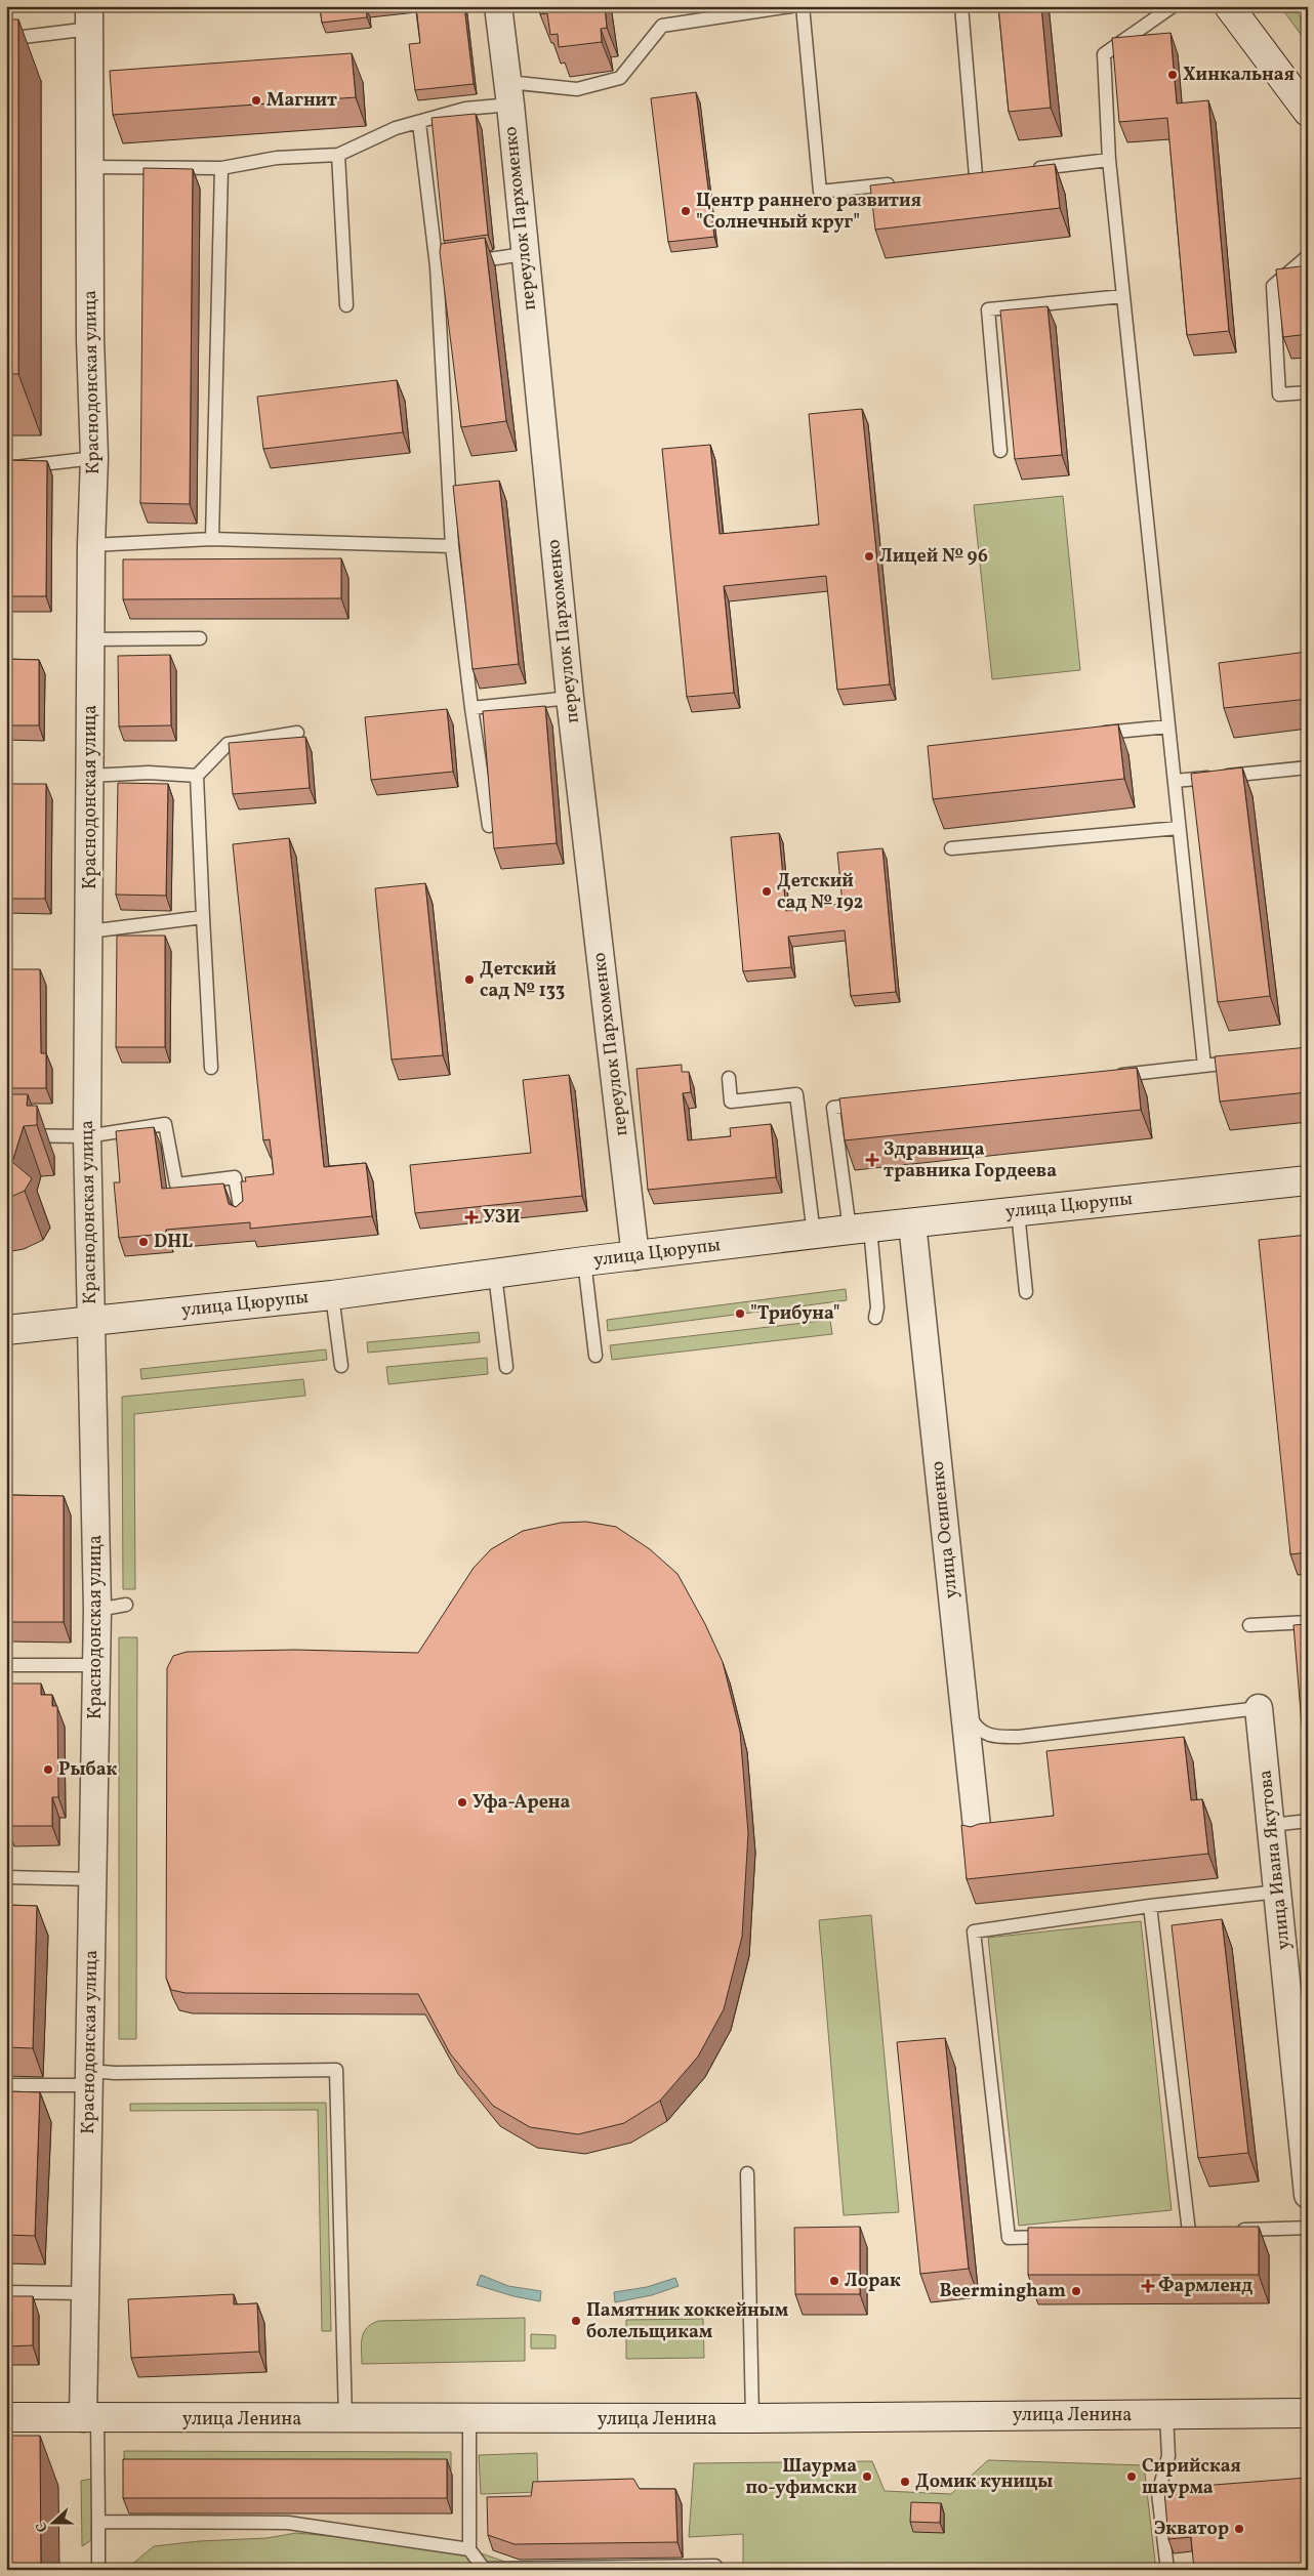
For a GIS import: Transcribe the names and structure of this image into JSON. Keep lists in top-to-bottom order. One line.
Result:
{"streets":{"main road":["улица Цюрупы","улица Ленина"],"street":["переулок Пархоменко","Краснодонская улица","улица Осипенко","улица Ивана Якутова"]},"crossings":[["переулок Пархоменко","улица Цюрупы"],["Краснодонская улица","улица Цюрупы"],["Краснодонская улица","улица Ленина"],["улица Цюрупы","улица Осипенко"]],"places":{"other":["Хинкальная","Магнит","Центр раннего развития \"Солнечный круг\"","Лицей № 96","Детский сад № 192","Детский сад № 133","DHL","\"Трибуна\"","Рыбак","Уфа-Арена","Лорак","Beermingham","Памятник хоккейным болельщикам","Шаурма по-уфимски","Сирийская шаурма","Домик куницы","Экватор"],"health":["Здравница травника Гордеева","УЗИ","Фармленд"]},"north":"left"}
